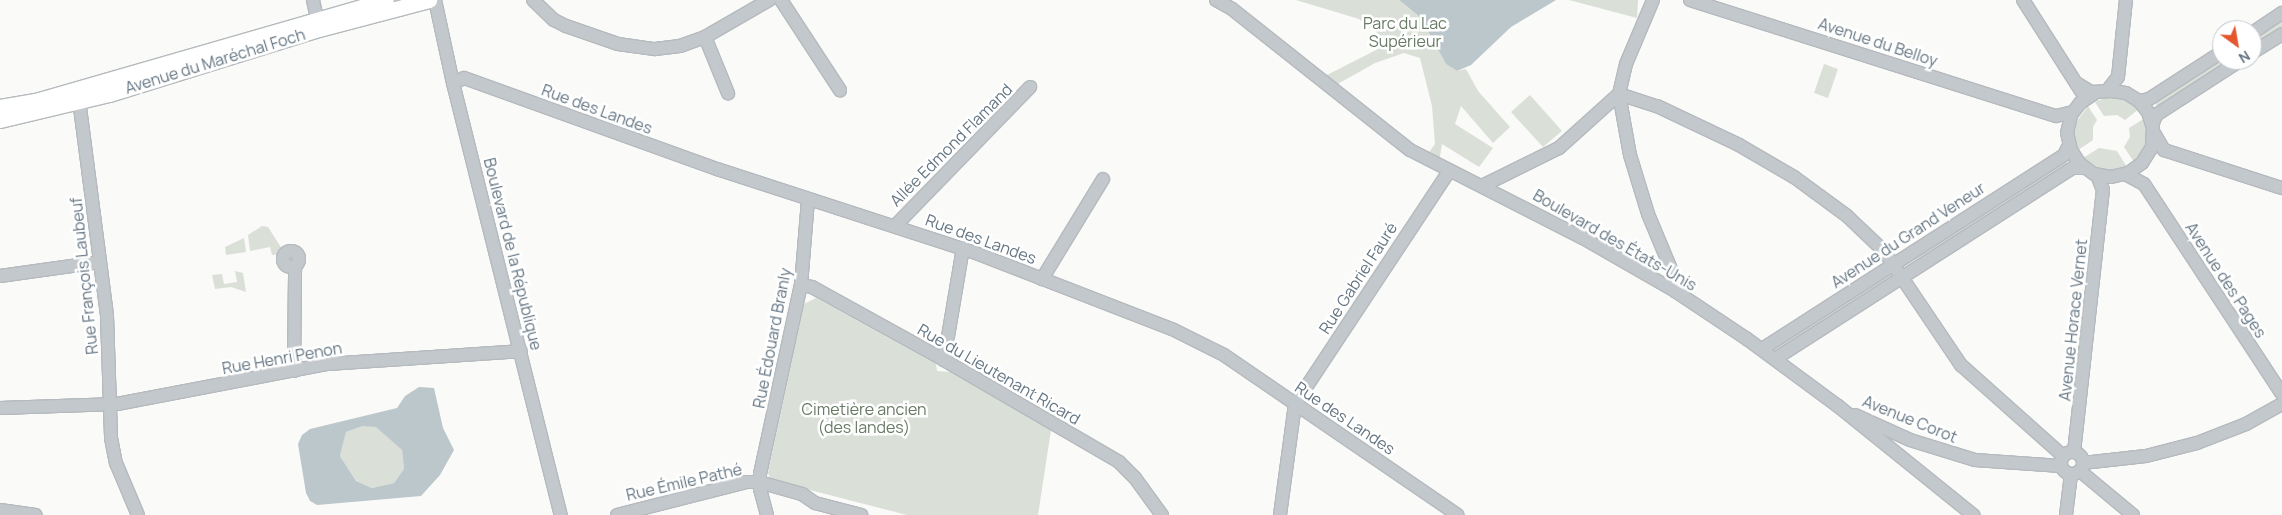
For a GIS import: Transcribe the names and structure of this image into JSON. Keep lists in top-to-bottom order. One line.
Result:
{"streets":{"main road":["Avenue du Maréchal Foch"],"street":["Avenue du Belloy","Rue des Landes","Allée Edmond Flamand","Avenue du Grand Veneur","Boulevard des États-Unis","Boulevard de la République","Rue François Laubeuf","Rue Gabriel Fauré","Avenue des Pages","Avenue Horace Vernet","Rue Édouard Branly","Rue Henri Penon","Rue du Lieutenant Ricard","Avenue Corot","Rue Émile Pathé"]},"crossings":[["Avenue du Maréchal Foch","Rue François Laubeuf"],["Rue des Landes","Allée Edmond Flamand"],["Rue des Landes","Boulevard de la République"],["Rue des Landes","Rue Gabriel Fauré"],["Rue des Landes","Rue Édouard Branly"],["Avenue du Grand Veneur","Boulevard des États-Unis"],["Boulevard des États-Unis","Rue Gabriel Fauré"],["Boulevard des États-Unis","Avenue Corot"],["Boulevard de la République","Rue Henri Penon"],["Rue François Laubeuf","Rue Henri Penon"],["Avenue Horace Vernet","Avenue Corot"],["Rue Édouard Branly","Rue du Lieutenant Ricard"],["Rue Édouard Branly","Rue Émile Pathé"]],"parks":["Parc du Lac Supérieur","Cimetière ancien (des landes)"],"north":"bottom right"}
